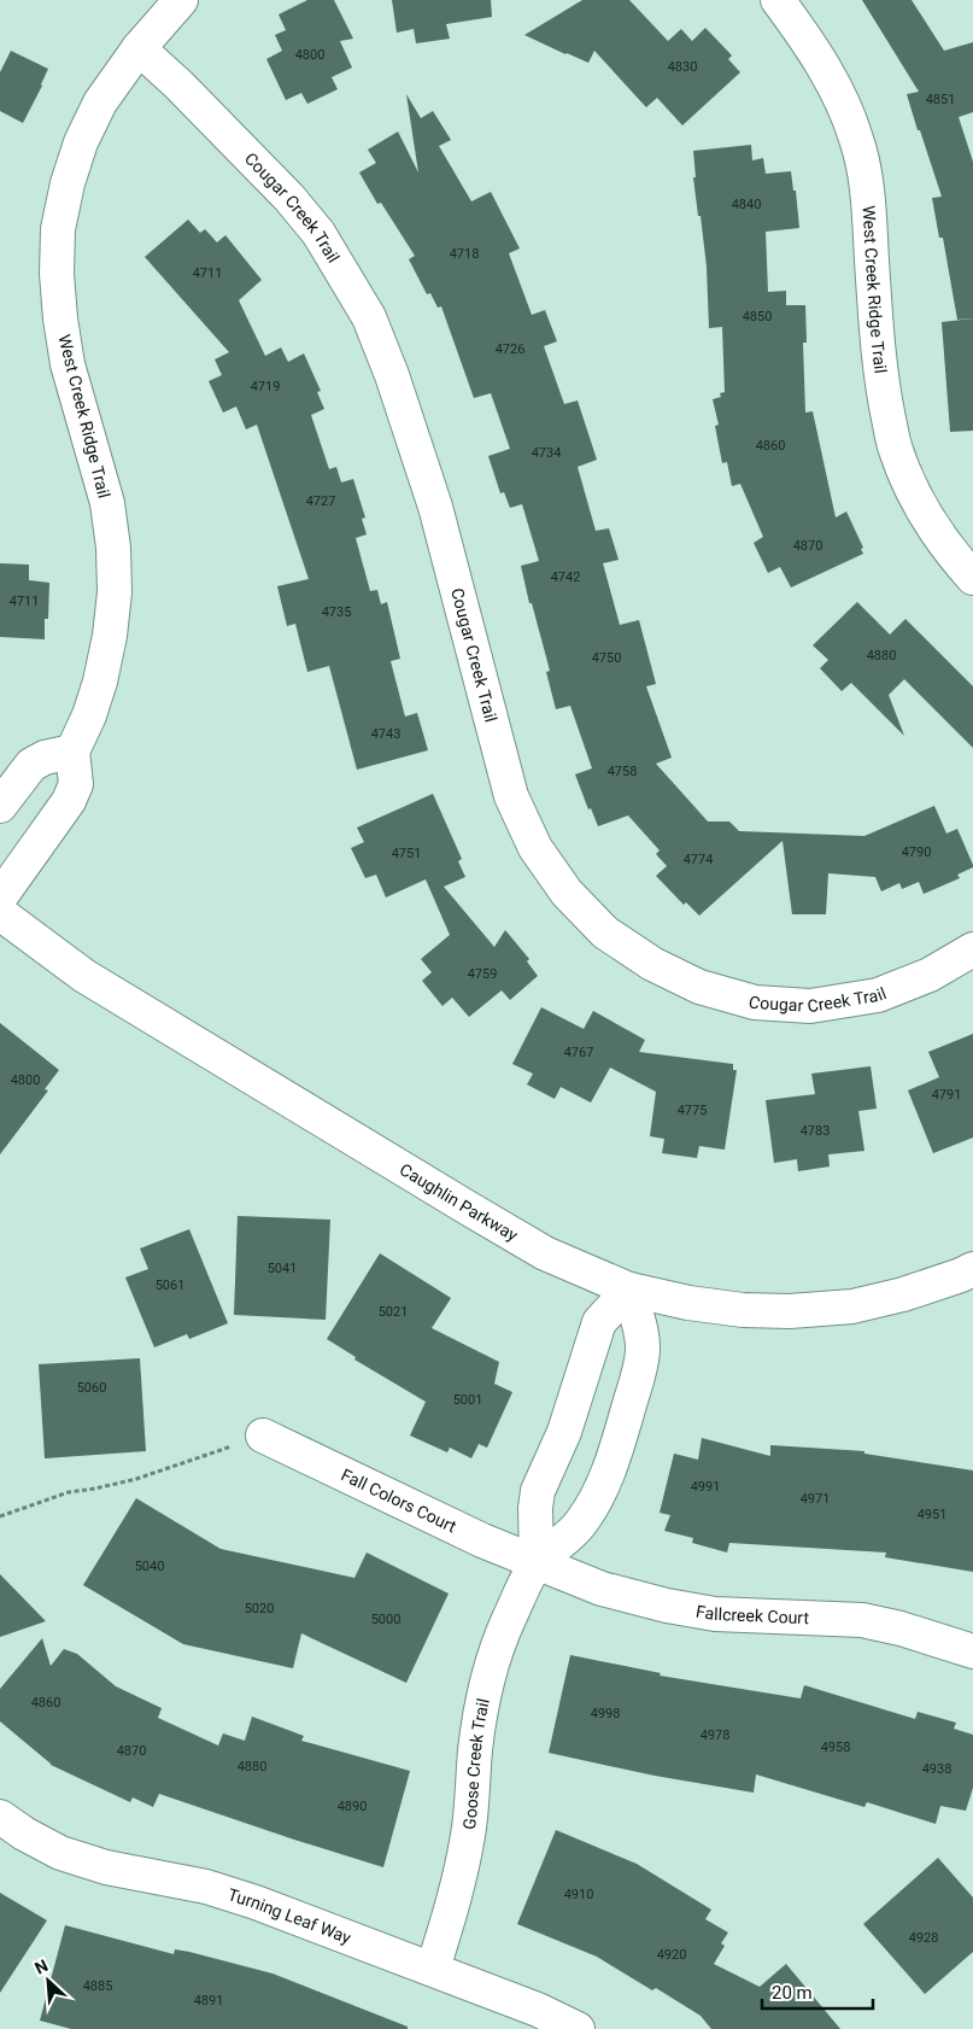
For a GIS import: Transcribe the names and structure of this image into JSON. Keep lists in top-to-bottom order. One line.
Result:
{"streets":{"street":["Cougar Creek Trail","West Creek Ridge Trail","Caughlin Parkway","Fall Colors Court","Fallcreek Court","Goose Creek Trail","Turning Leaf Way"]},"crossings":[["Cougar Creek Trail","West Creek Ridge Trail"],["Fall Colors Court","Fallcreek Court"],["Fall Colors Court","Goose Creek Trail"],["Fallcreek Court","Goose Creek Trail"],["Goose Creek Trail","Turning Leaf Way"]],"house_numbers":["4800","4830","4851","4840","4718","4711","4850","4726","4719","4860","4734","4727","4870","4742","4711","4735","4880","4750","4743","4758","4790","4751","4774","4759","4767","4800","4791","4775","4783","5041","5061","5021","5060","5001","4991","4971","4951","5040","5020","5000","4860","4998","4978","4958","4870","4880","4938","4890","4910","4928","4920","4885","4891"],"scale_bar":"20 m","north":"top left"}
